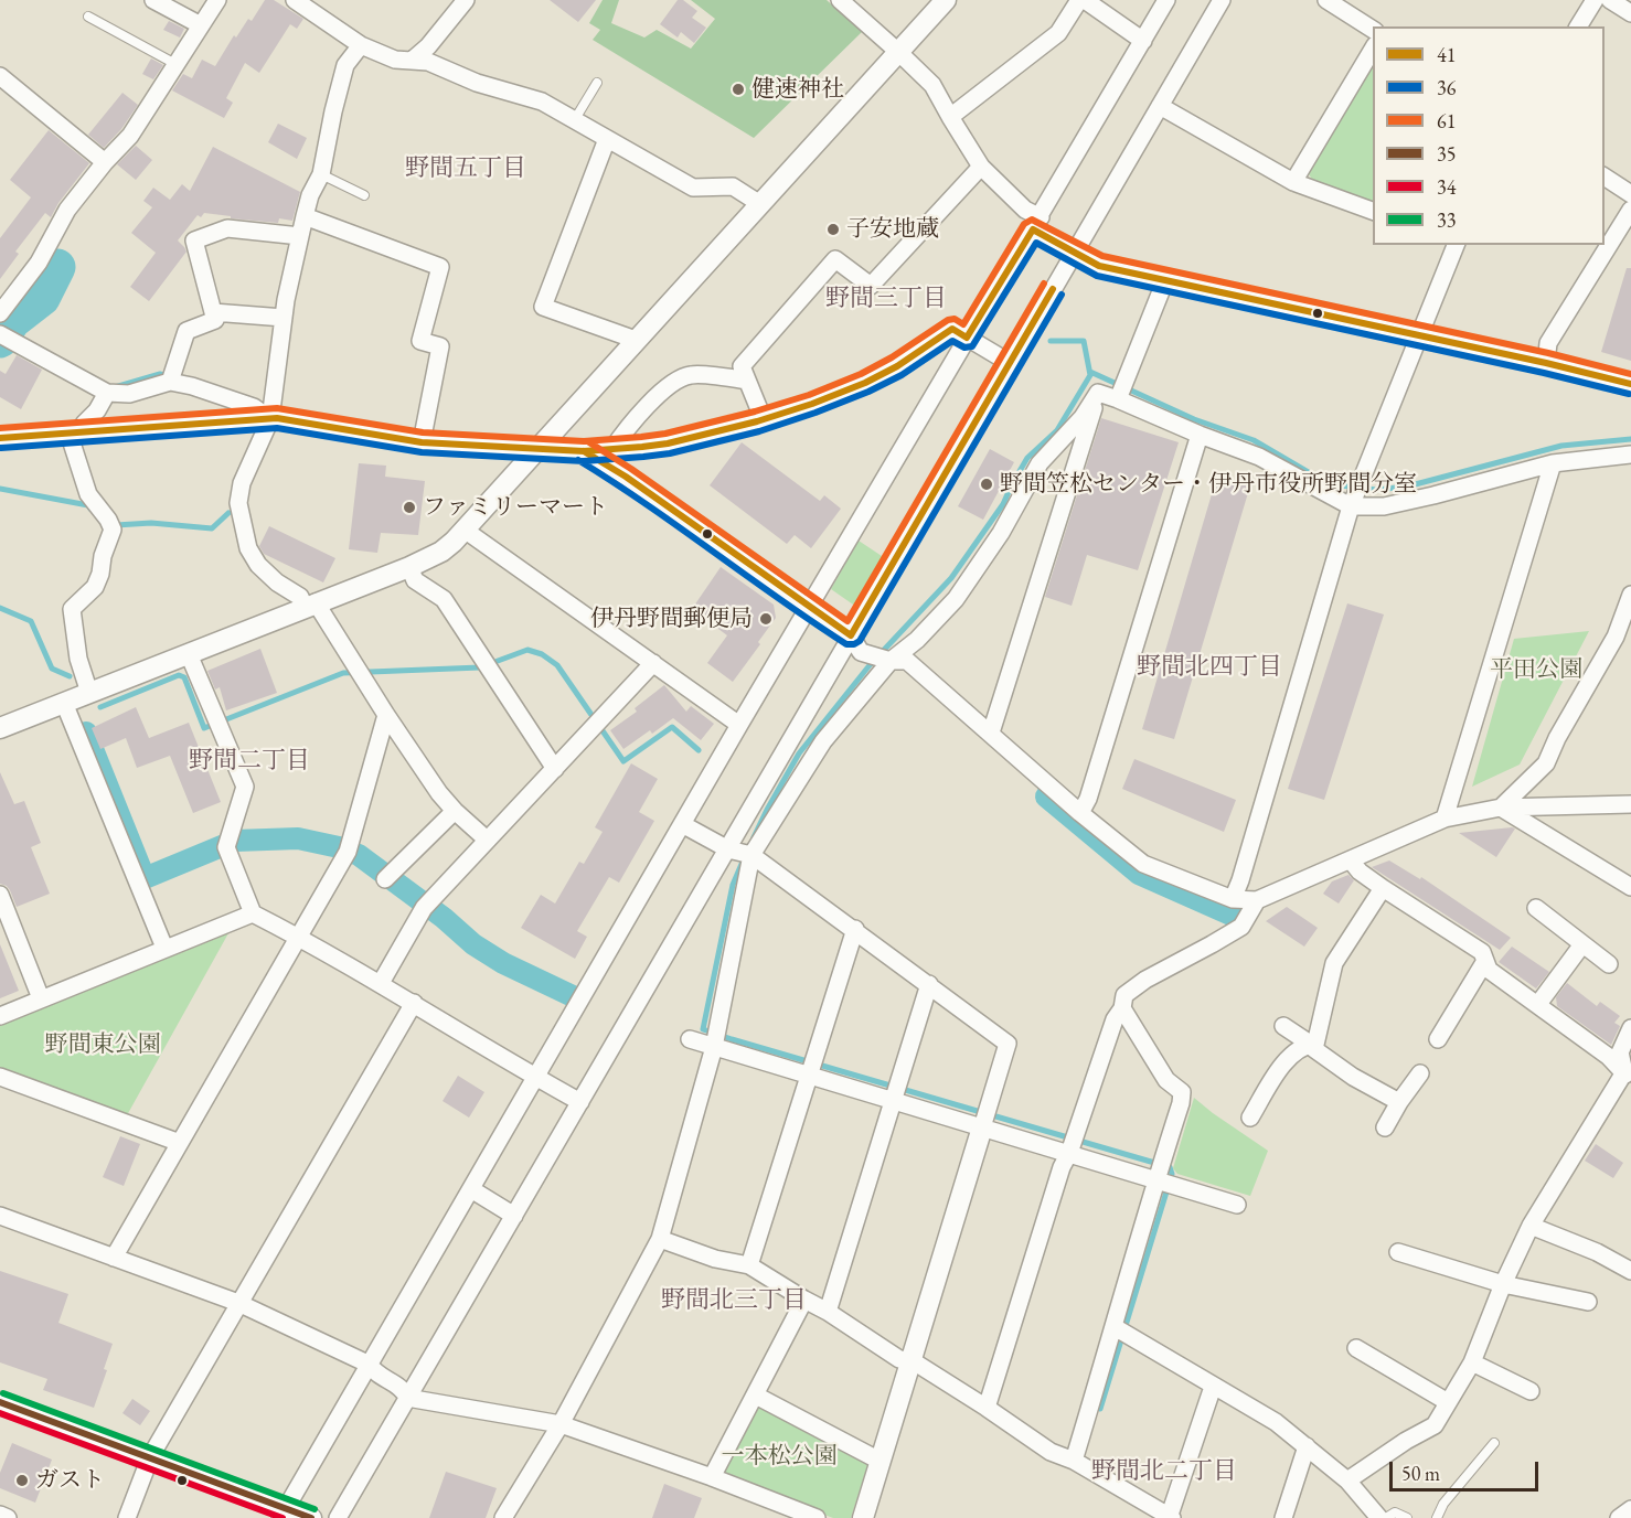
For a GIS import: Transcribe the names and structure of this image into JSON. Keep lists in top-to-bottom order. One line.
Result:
{"districts":["野間五丁目","野間三丁目","野間北四丁目","野間二丁目","野間北三丁目","野間北二丁目"],"parks":["平田公園","野間東公園","一本松公園"],"places":["健速神社","子安地蔵","野間笠松センター・伊丹市役所野間分室","ファミリーマート","伊丹野間郵便局","ガスト"],"lines":["transit line 61","transit line 41","transit line 36","transit line 33","transit line 35","transit line 34"],"legend":["41","36","61","35","34","33"],"scale_bar":"50 m"}
